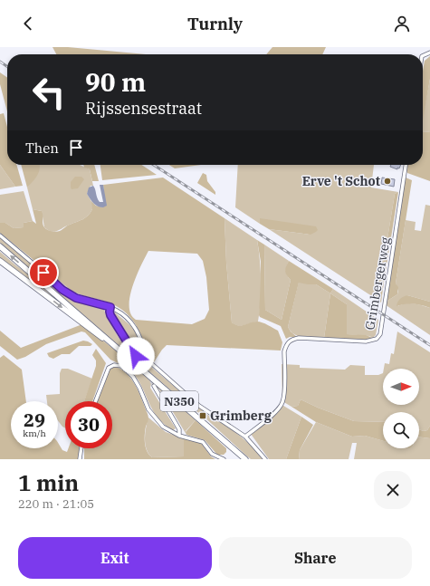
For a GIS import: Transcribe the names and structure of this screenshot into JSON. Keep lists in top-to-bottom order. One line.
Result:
{"streets":{"main road":["N350"],"street":["Grimbergerweg"]},"places":{"other":["Erve 't Schot"],"transit":["Grimberg"]},"north":"right","page":{"header":"Turnly","turn":["90 m","Rijssensestraat"],"then":"Then","speed":"29 km/h","limit":"30","heading":["1 min","220 m · 21:05"],"buttons":["Exit","Share"]}}
